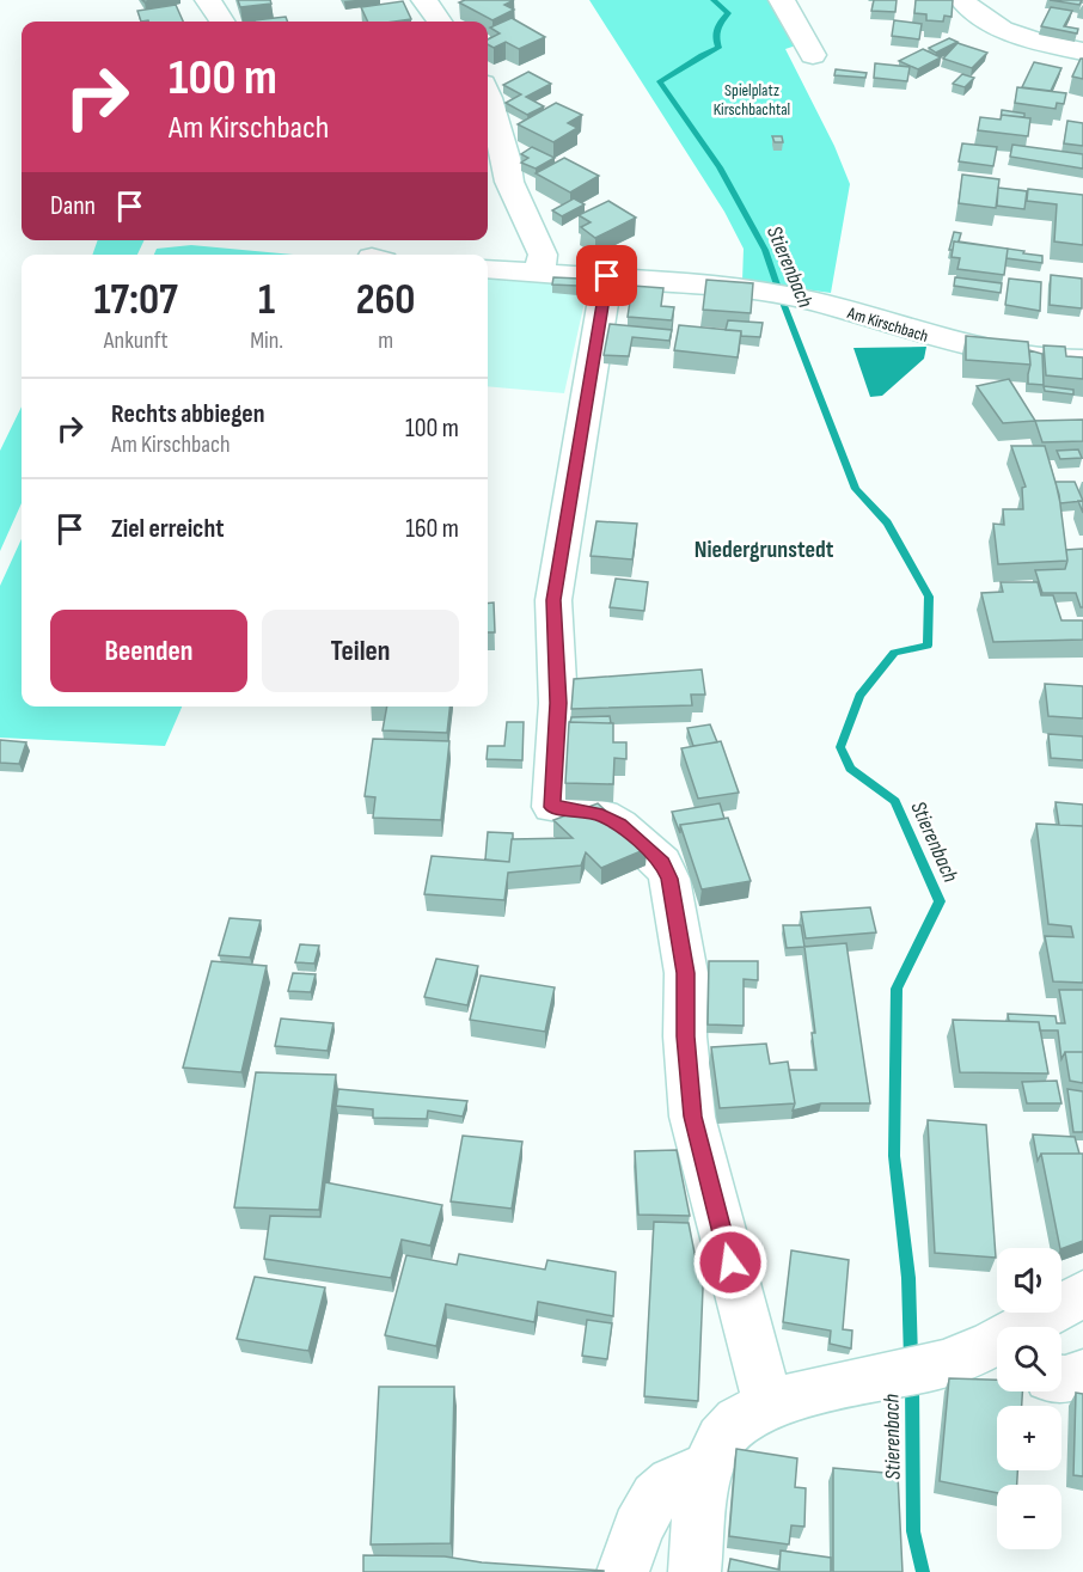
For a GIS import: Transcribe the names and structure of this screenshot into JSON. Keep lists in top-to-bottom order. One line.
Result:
{"streets":{"street":["Am Kirschbach"]},"districts":["Niedergrunstedt"],"water":["Stierenbach"],"parks":["Spielplatz Kirschbachtal"],"page":{"turn":["100 m","Am Kirschbach"],"then":"Dann","eta":["17:07","Ankunft","1","Min.","260","m"],"list":[{"name":"Rechts abbiegen","note":"Am Kirschbach","value":"100 m"},{"name":"Ziel erreicht","value":"160 m"}],"buttons":["Beenden","Teilen"],"map_buttons":["+","−"]}}
